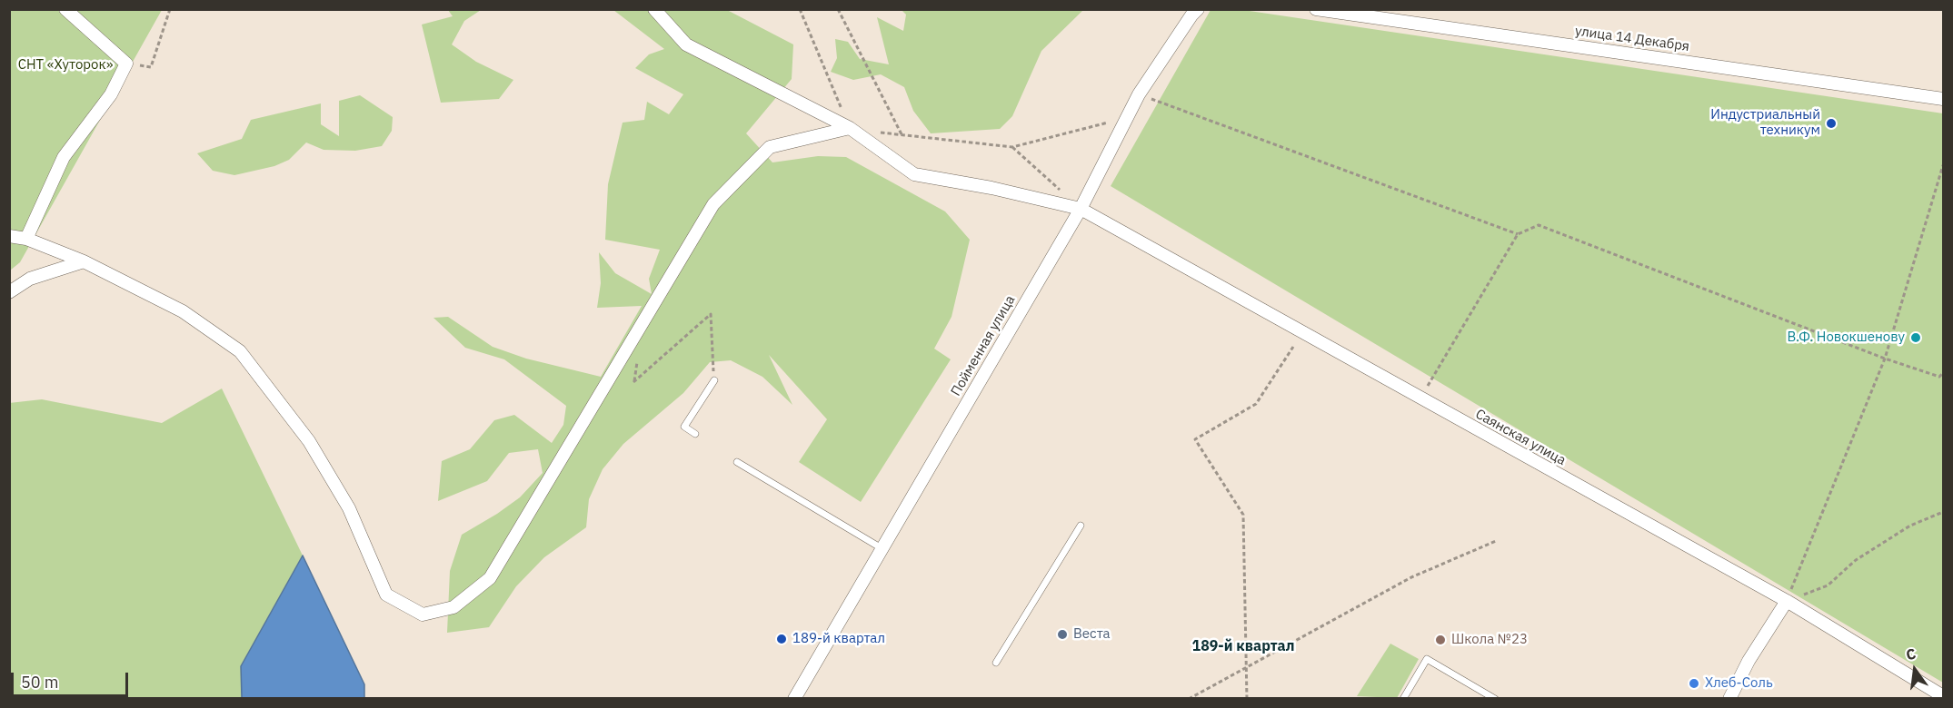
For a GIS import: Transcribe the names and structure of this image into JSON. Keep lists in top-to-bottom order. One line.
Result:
{"streets":{"street":["улица 14 Декабря","Пойменная улица","Саянская улица"]},"crossings":[["Пойменная улица","Саянская улица"]],"districts":["189-й квартал"],"parks":["СНТ «Хуторок»"],"places":["Индустриальный техникум","В.Ф. Новокшенову","Веста","189-й квартал","Школа №23","Хлеб-Соль"],"scale_bar":"50 m","north":"top"}
